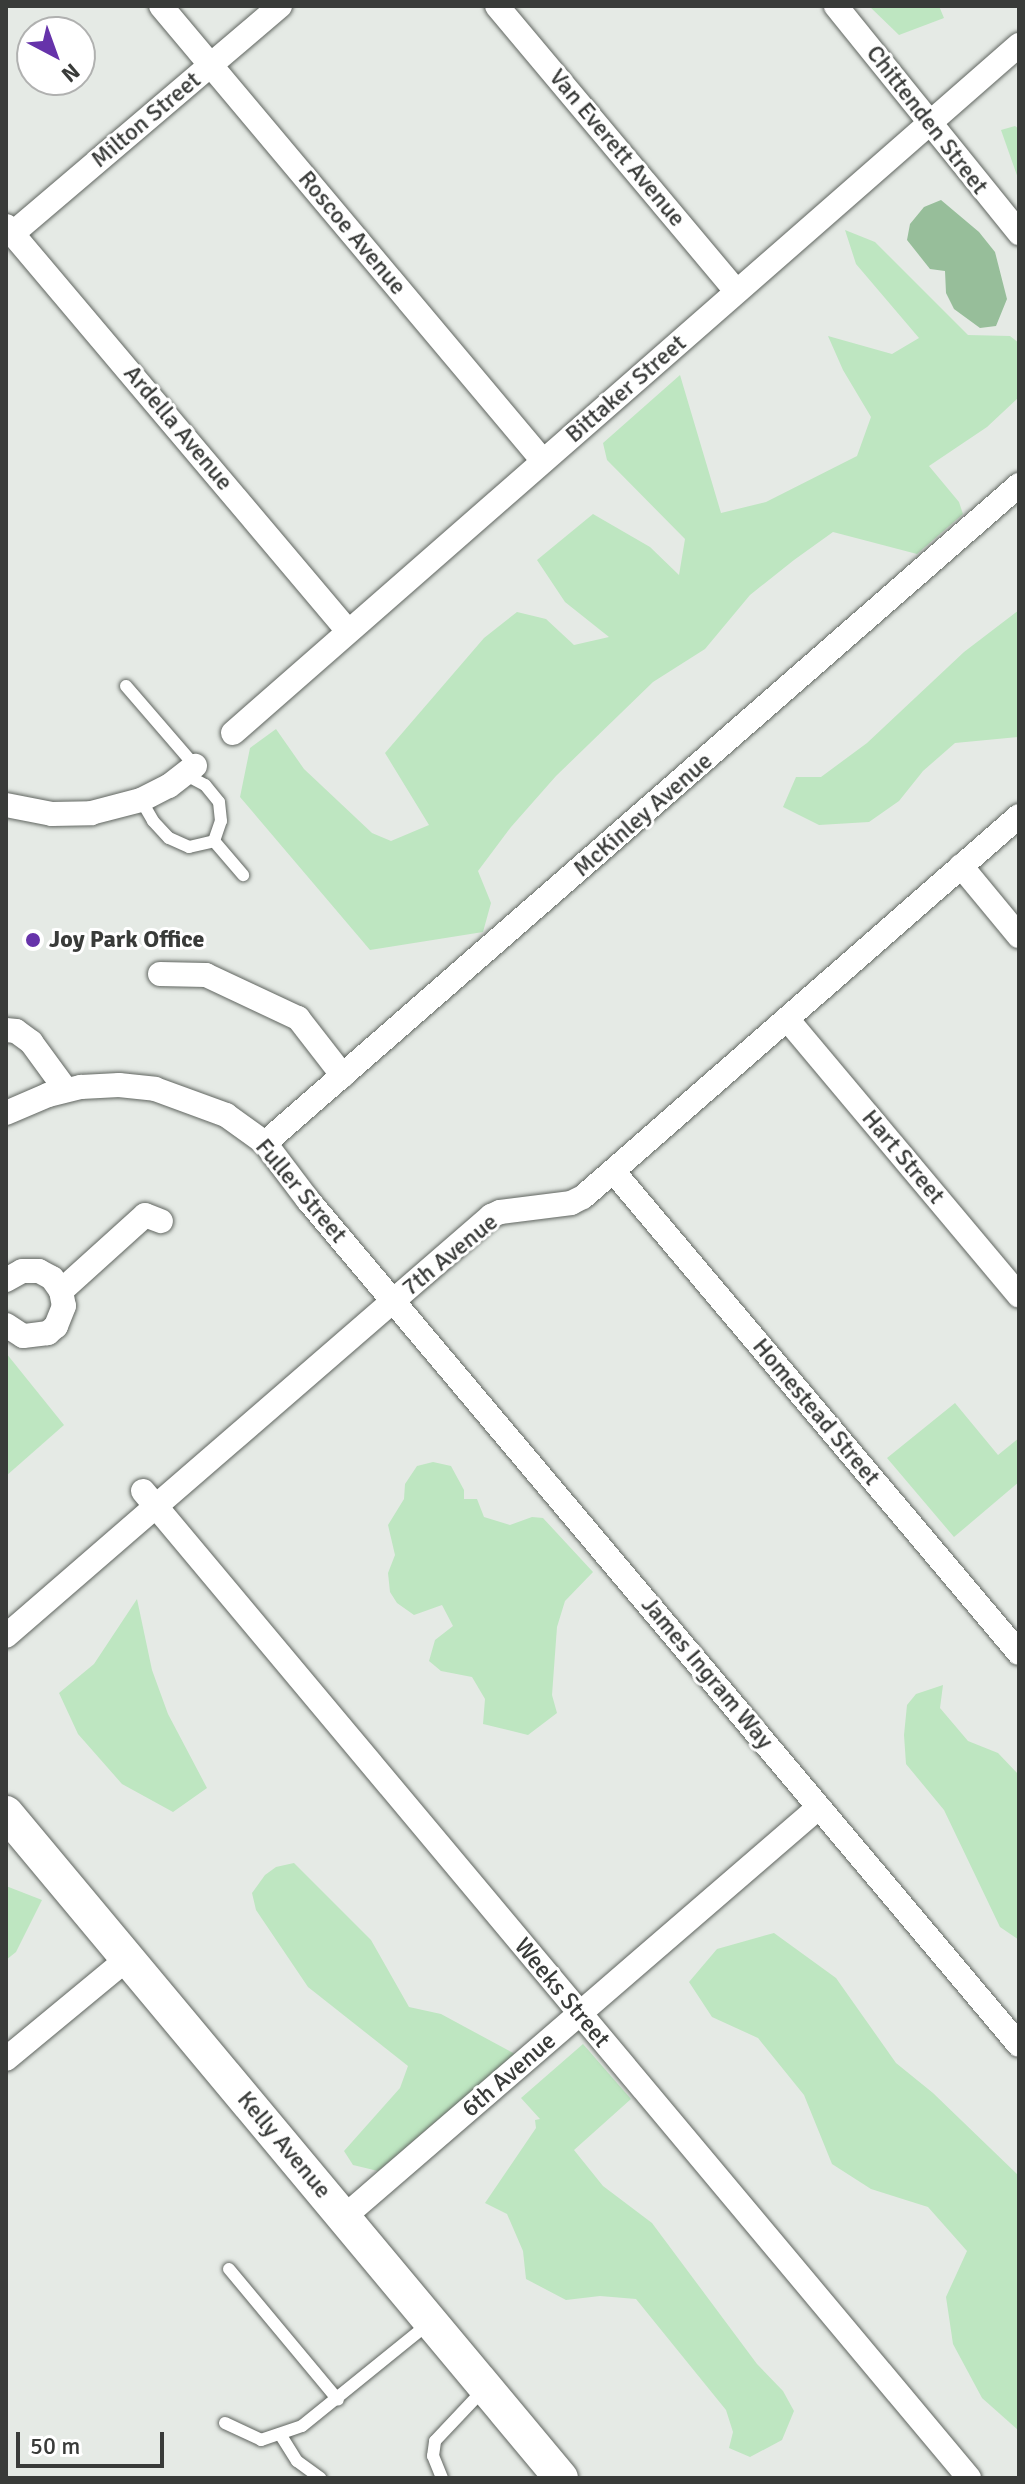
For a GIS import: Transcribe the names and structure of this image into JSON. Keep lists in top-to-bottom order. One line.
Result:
{"streets":{"main road":["Kelly Avenue"],"street":["Milton Street","Chittenden Street","Van Everett Avenue","Roscoe Avenue","Bittaker Street","Ardella Avenue","McKinley Avenue","Hart Street","Fuller Street","7th Avenue","Homestead Street","James Ingram Way","Weeks Street","6th Avenue"]},"crossings":[["Milton Street","Roscoe Avenue"],["Milton Street","Ardella Avenue"],["Chittenden Street","Bittaker Street"],["Van Everett Avenue","Bittaker Street"],["Roscoe Avenue","Bittaker Street"],["Bittaker Street","Ardella Avenue"],["McKinley Avenue","Fuller Street"],["Hart Street","7th Avenue"],["Fuller Street","7th Avenue"],["Fuller Street","James Ingram Way"],["7th Avenue","Homestead Street"],["7th Avenue","James Ingram Way"],["7th Avenue","Weeks Street"],["James Ingram Way","6th Avenue"],["Weeks Street","6th Avenue"],["6th Avenue","Kelly Avenue"]],"places":["Joy Park Office"],"scale_bar":"50 m","north":"bottom right"}
